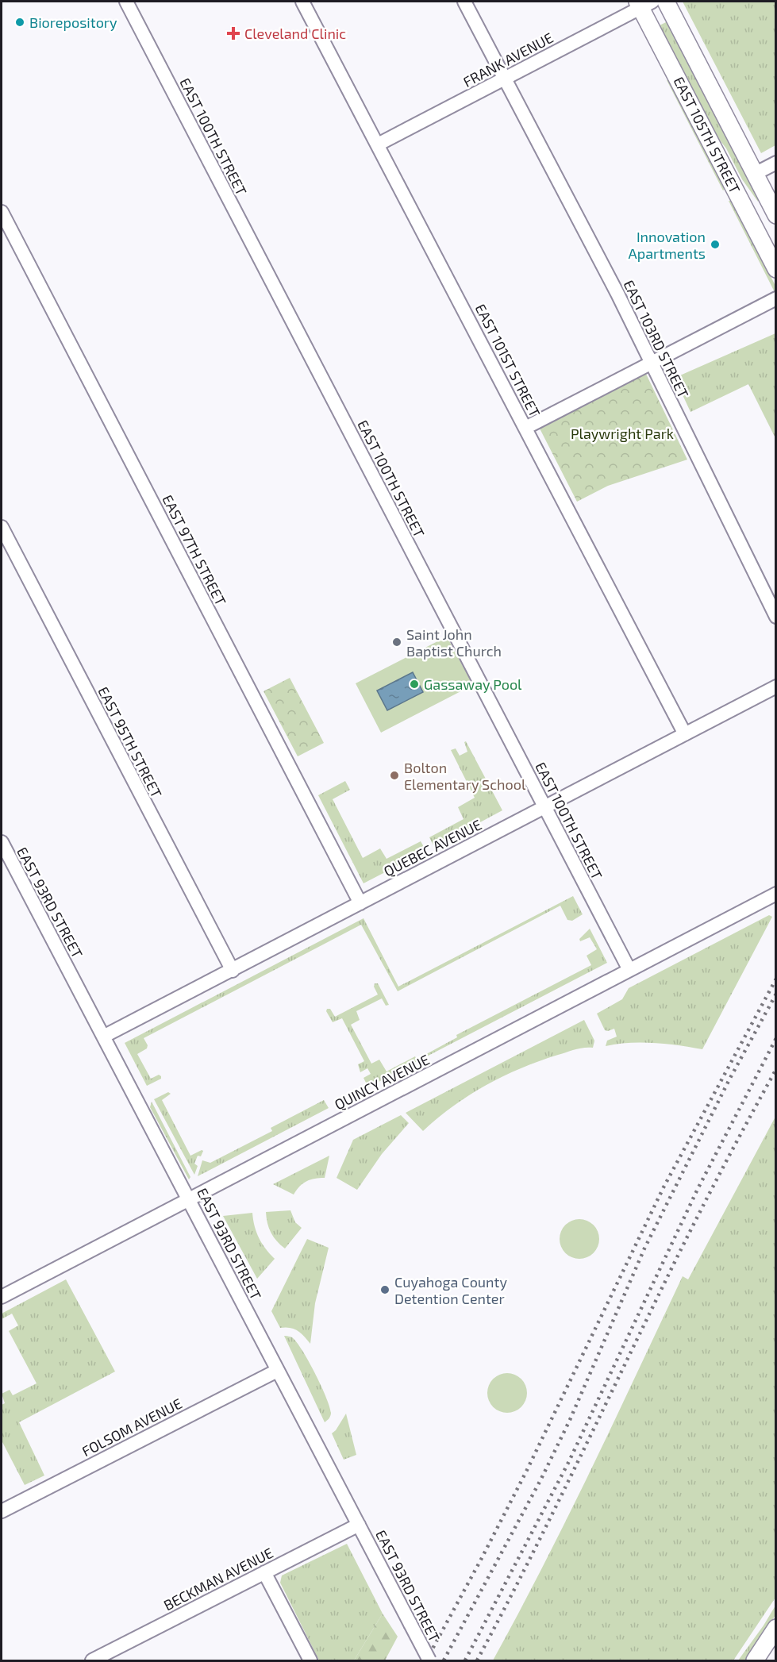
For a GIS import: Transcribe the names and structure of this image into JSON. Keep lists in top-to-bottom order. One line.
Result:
{"streets":{"main road":["EAST 105TH STREET"],"street":["FRANK AVENUE","EAST 100TH STREET","EAST 103RD STREET","EAST 101ST STREET","EAST 97TH STREET","EAST 95TH STREET","QUEBEC AVENUE","EAST 93RD STREET","QUINCY AVENUE","FOLSOM AVENUE","BECKMAN AVENUE"]},"crossings":[["FRANK AVENUE","EAST 105TH STREET"],["FRANK AVENUE","EAST 103RD STREET"],["FRANK AVENUE","EAST 101ST STREET"],["EAST 100TH STREET","QUEBEC AVENUE"],["EAST 100TH STREET","QUINCY AVENUE"],["EAST 101ST STREET","QUEBEC AVENUE"],["EAST 97TH STREET","QUEBEC AVENUE"],["EAST 95TH STREET","QUEBEC AVENUE"],["QUEBEC AVENUE","EAST 93RD STREET"],["EAST 93RD STREET","QUINCY AVENUE"],["EAST 93RD STREET","FOLSOM AVENUE"],["EAST 93RD STREET","BECKMAN AVENUE"]],"parks":["Playwright Park"],"places":{"other":["Biorepository","Innovation Apartments","Saint John Baptist Church","Gassaway Pool","Bolton Elementary School","Cuyahoga County Detention Center"],"health":["Cleveland Clinic"]}}
